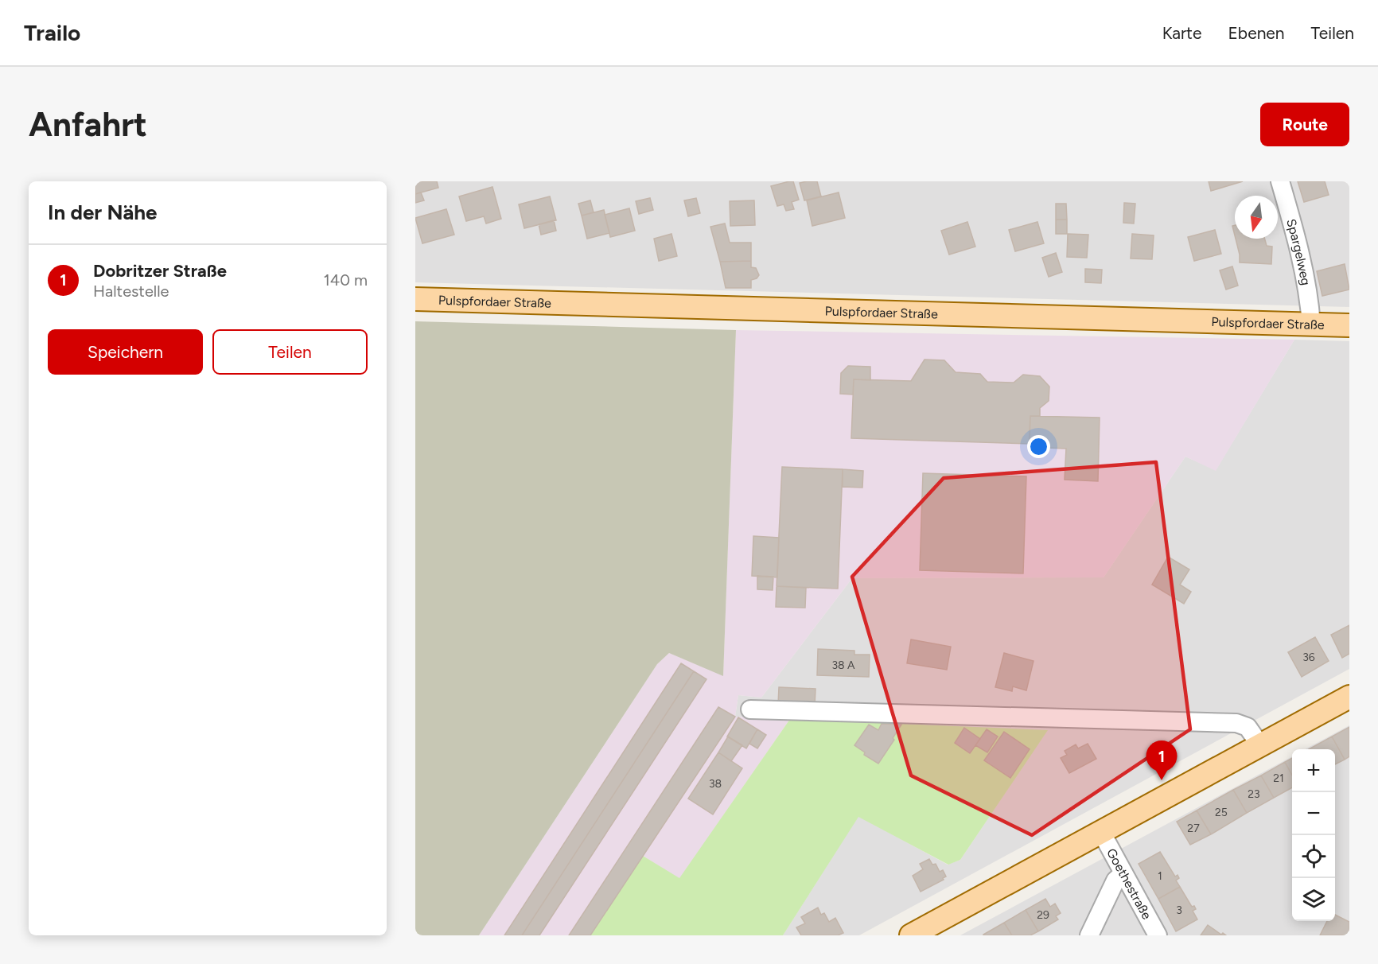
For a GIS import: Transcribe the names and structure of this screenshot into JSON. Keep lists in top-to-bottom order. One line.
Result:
{"streets":{"main road":["Pulspfordaer Straße"],"street":["Spargelweg","Goethestraße"]},"crossings":[["Spargelweg","Pulspfordaer Straße"]],"house_numbers":["36","38 A","21","38","23","25","27","1","3","29"],"north":"bottom","page":{"header":"Trailo","nav":["Karte","Ebenen","Teilen"],"buttons":["Route",["Speichern","Teilen"]],"title":"Anfahrt","heading":"In der Nähe","list":[{"mark":"1","name":"Dobritzer Straße","note":"Haltestelle","value":"140 m"}],"pins":"1","map_buttons":["+","−"]}}
